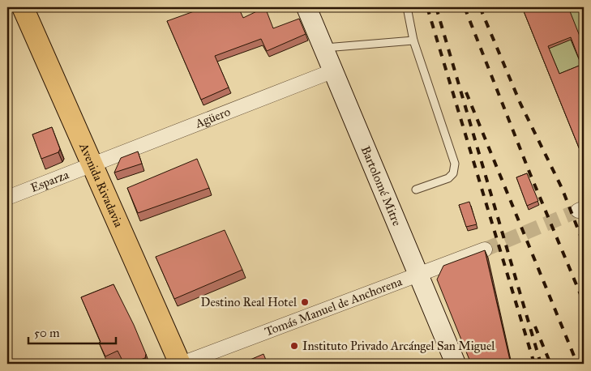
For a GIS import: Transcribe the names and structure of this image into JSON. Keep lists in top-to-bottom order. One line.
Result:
{"streets":{"main road":["Avenida Rivadavia"],"street":["Agüero","Esparza","Bartolomé Mitre","Tomás Manuel de Anchorena"]},"crossings":[["Agüero","Esparza"],["Agüero","Avenida Rivadavia"],["Agüero","Bartolomé Mitre"],["Esparza","Avenida Rivadavia"],["Avenida Rivadavia","Tomás Manuel de Anchorena"],["Bartolomé Mitre","Tomás Manuel de Anchorena"]],"places":["Destino Real Hotel","Instituto Privado Arcángel San Miguel"],"scale_bar":"50 m"}
